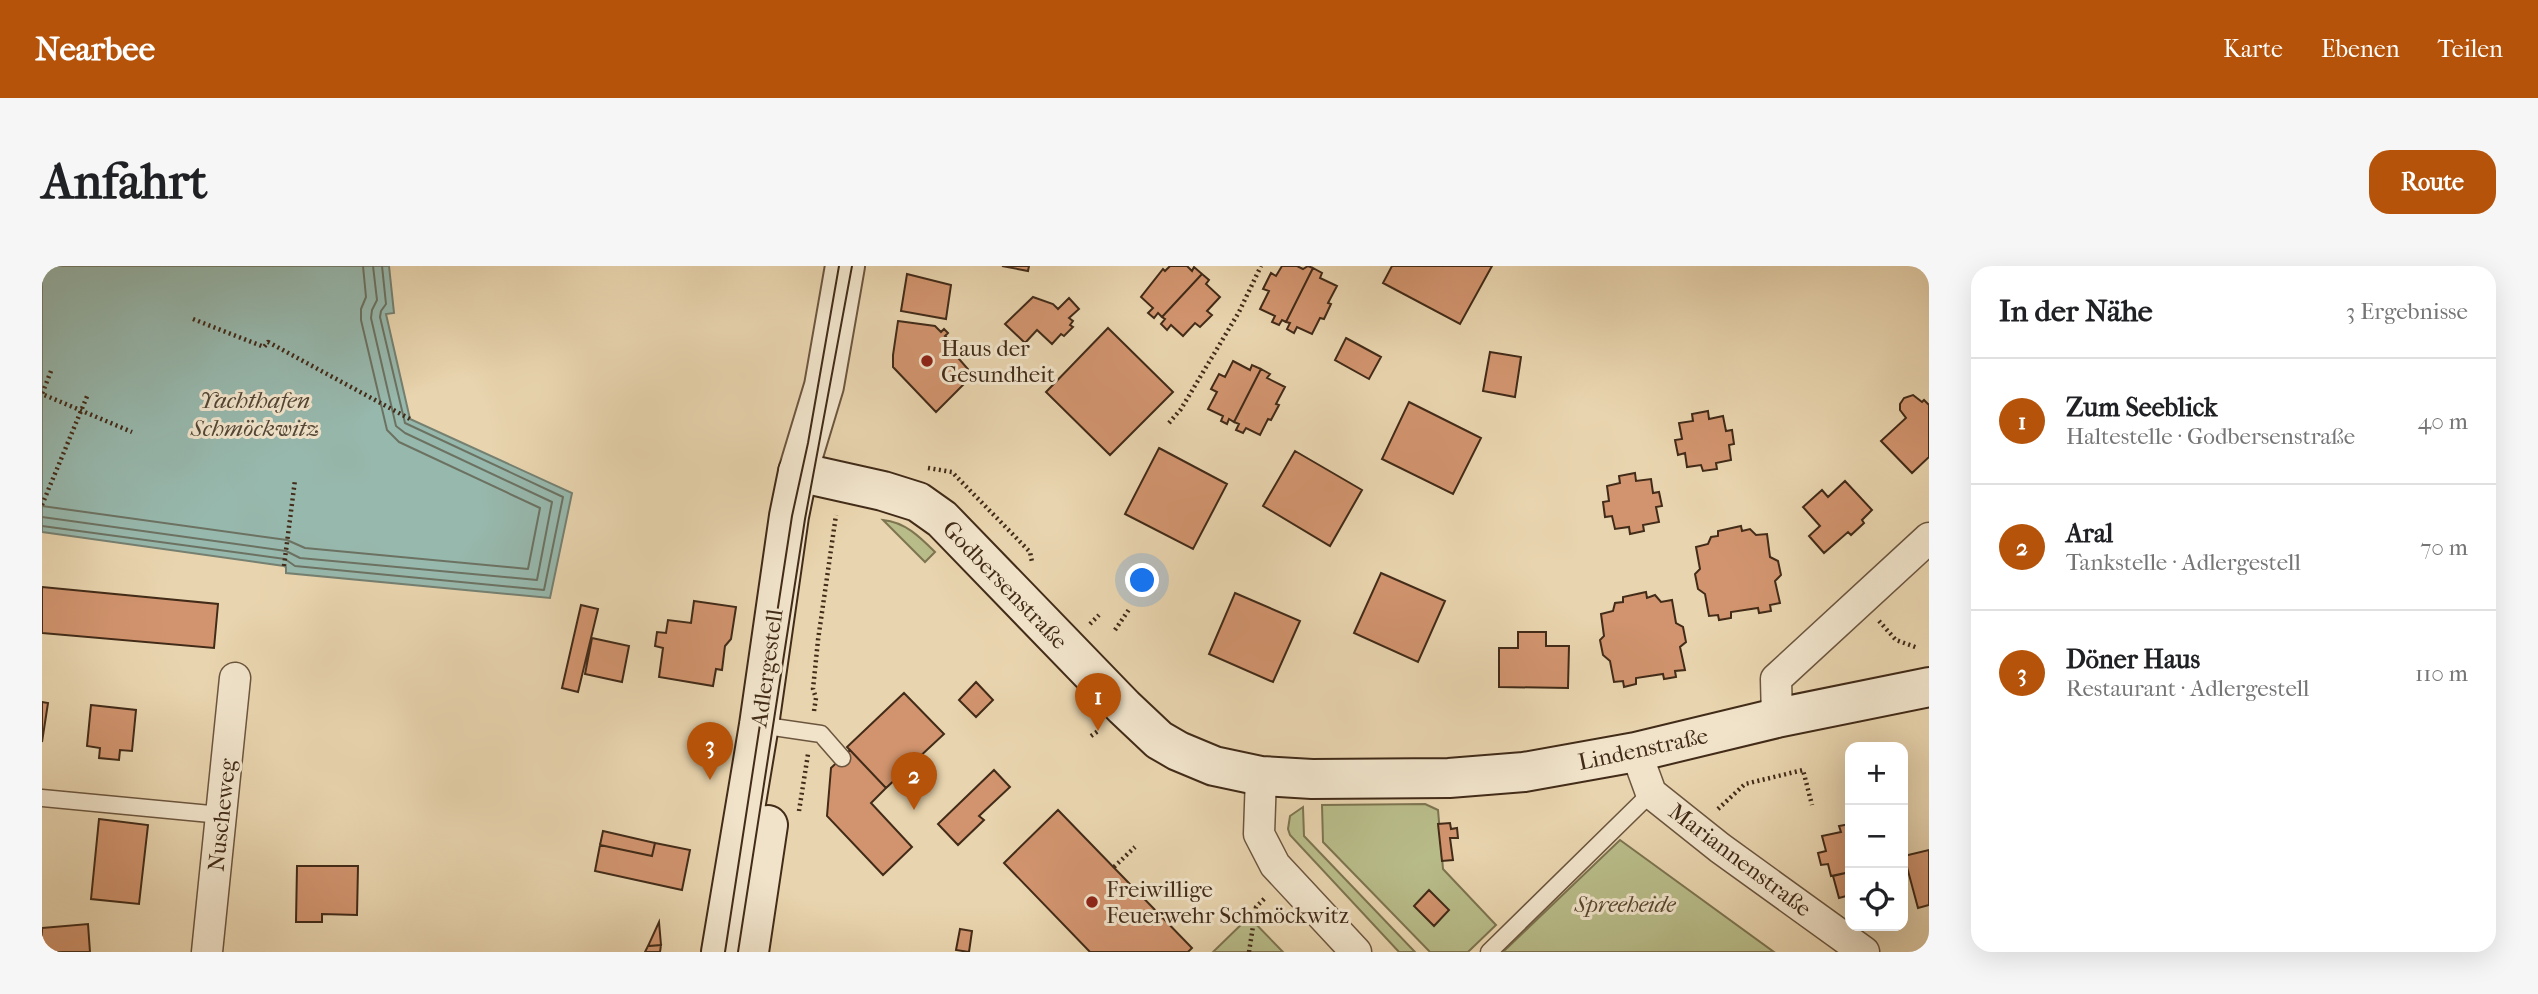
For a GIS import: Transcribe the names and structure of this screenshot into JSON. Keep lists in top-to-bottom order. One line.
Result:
{"streets":{"main road":["Godbersenstraße","Adlergestell","Lindenstraße"],"street":["Nuscheweg","Mariannenstraße"]},"crossings":[["Godbersenstraße","Adlergestell"],["Godbersenstraße","Lindenstraße"],["Lindenstraße","Mariannenstraße"]],"water":["Yachthafen Schmöckwitz"],"parks":["Spreeheide"],"places":["Haus der Gesundheit","Freiwillige Feuerwehr Schmöckwitz"],"page":{"header":"Nearbee","nav":["Karte","Ebenen","Teilen"],"buttons":"Route","title":"Anfahrt","heading":["In der Nähe","3 Ergebnisse"],"list":[{"mark":"1","name":"Zum Seeblick","note":"Haltestelle · Godbersenstraße","value":"40 m"},{"mark":"2","name":"Aral","note":"Tankstelle · Adlergestell","value":"70 m"},{"mark":"3","name":"Döner Haus","note":"Restaurant · Adlergestell","value":"110 m"}],"pins":["1","3","2"],"map_buttons":["+","−"]}}
